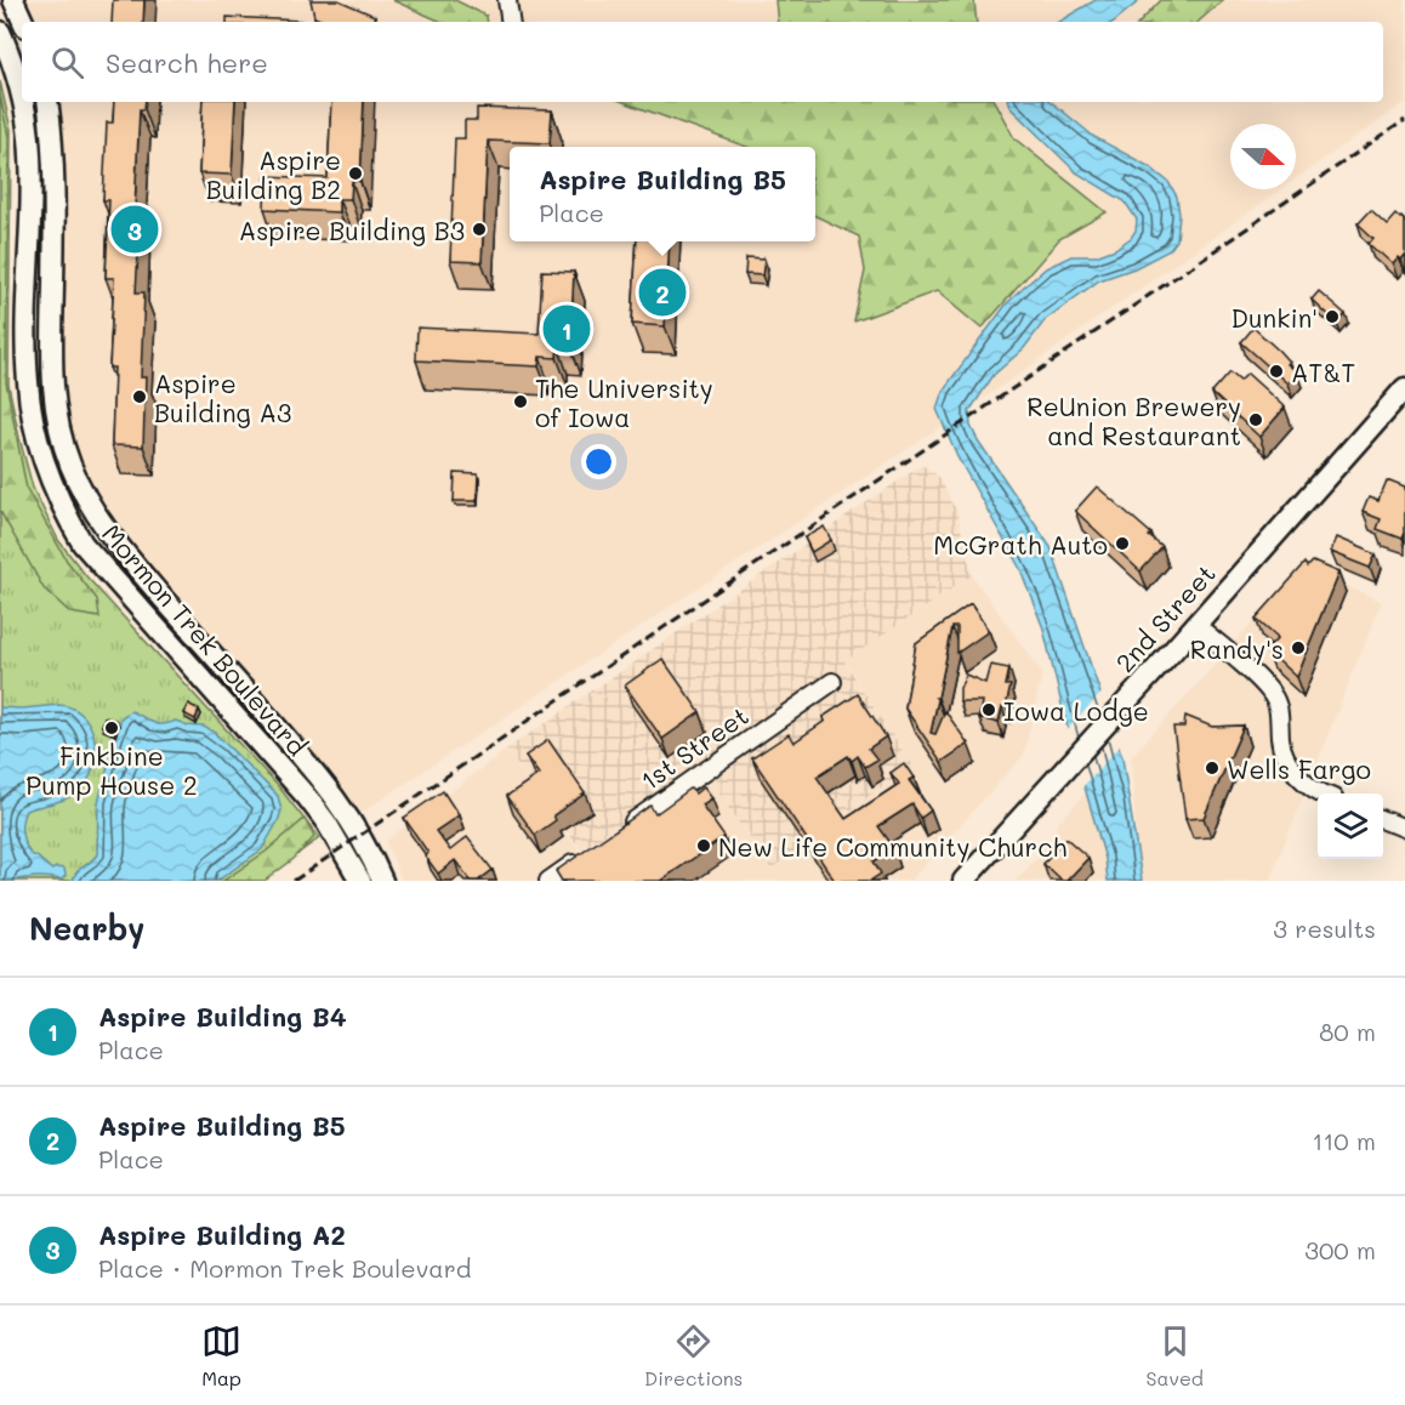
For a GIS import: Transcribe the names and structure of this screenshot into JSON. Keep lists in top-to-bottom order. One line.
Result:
{"streets":{"main road":["2nd Street","Mormon Trek Boulevard"],"street":["1st Street"]},"places":["Aspire Building B2","Aspire Building B3","Dunkin'","AT&T","Aspire Building A3","The University of Iowa","ReUnion Brewery and Restaurant","McGrath Auto","Randy's","Iowa Lodge","Finkbine Pump House 2","Wells Fargo","New Life Community Church"],"north":"right","page":{"search":"Search here","popup":["Aspire Building B5","Place"],"pins":["3","2","1"],"heading":["Nearby","3 results"],"list":[{"mark":"1","name":"Aspire Building B4","note":"Place","value":"80 m"},{"mark":"2","name":"Aspire Building B5","note":"Place","value":"110 m"},{"mark":"3","name":"Aspire Building A2","note":"Place · Mormon Trek Boulevard","value":"300 m"}],"nav":["Map","Directions","Saved"]}}
